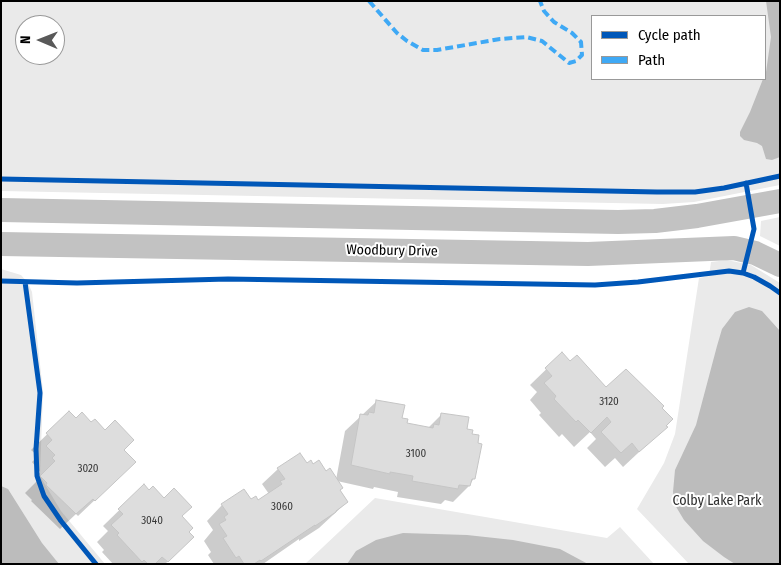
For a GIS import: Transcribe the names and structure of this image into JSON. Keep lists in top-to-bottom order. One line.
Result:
{"streets":{"main road":["Woodbury Drive"]},"parks":["Colby Lake Park"],"house_numbers":["3120","3100","3020","3060","3040"],"legend":["Cycle path","Path"],"north":"left"}
